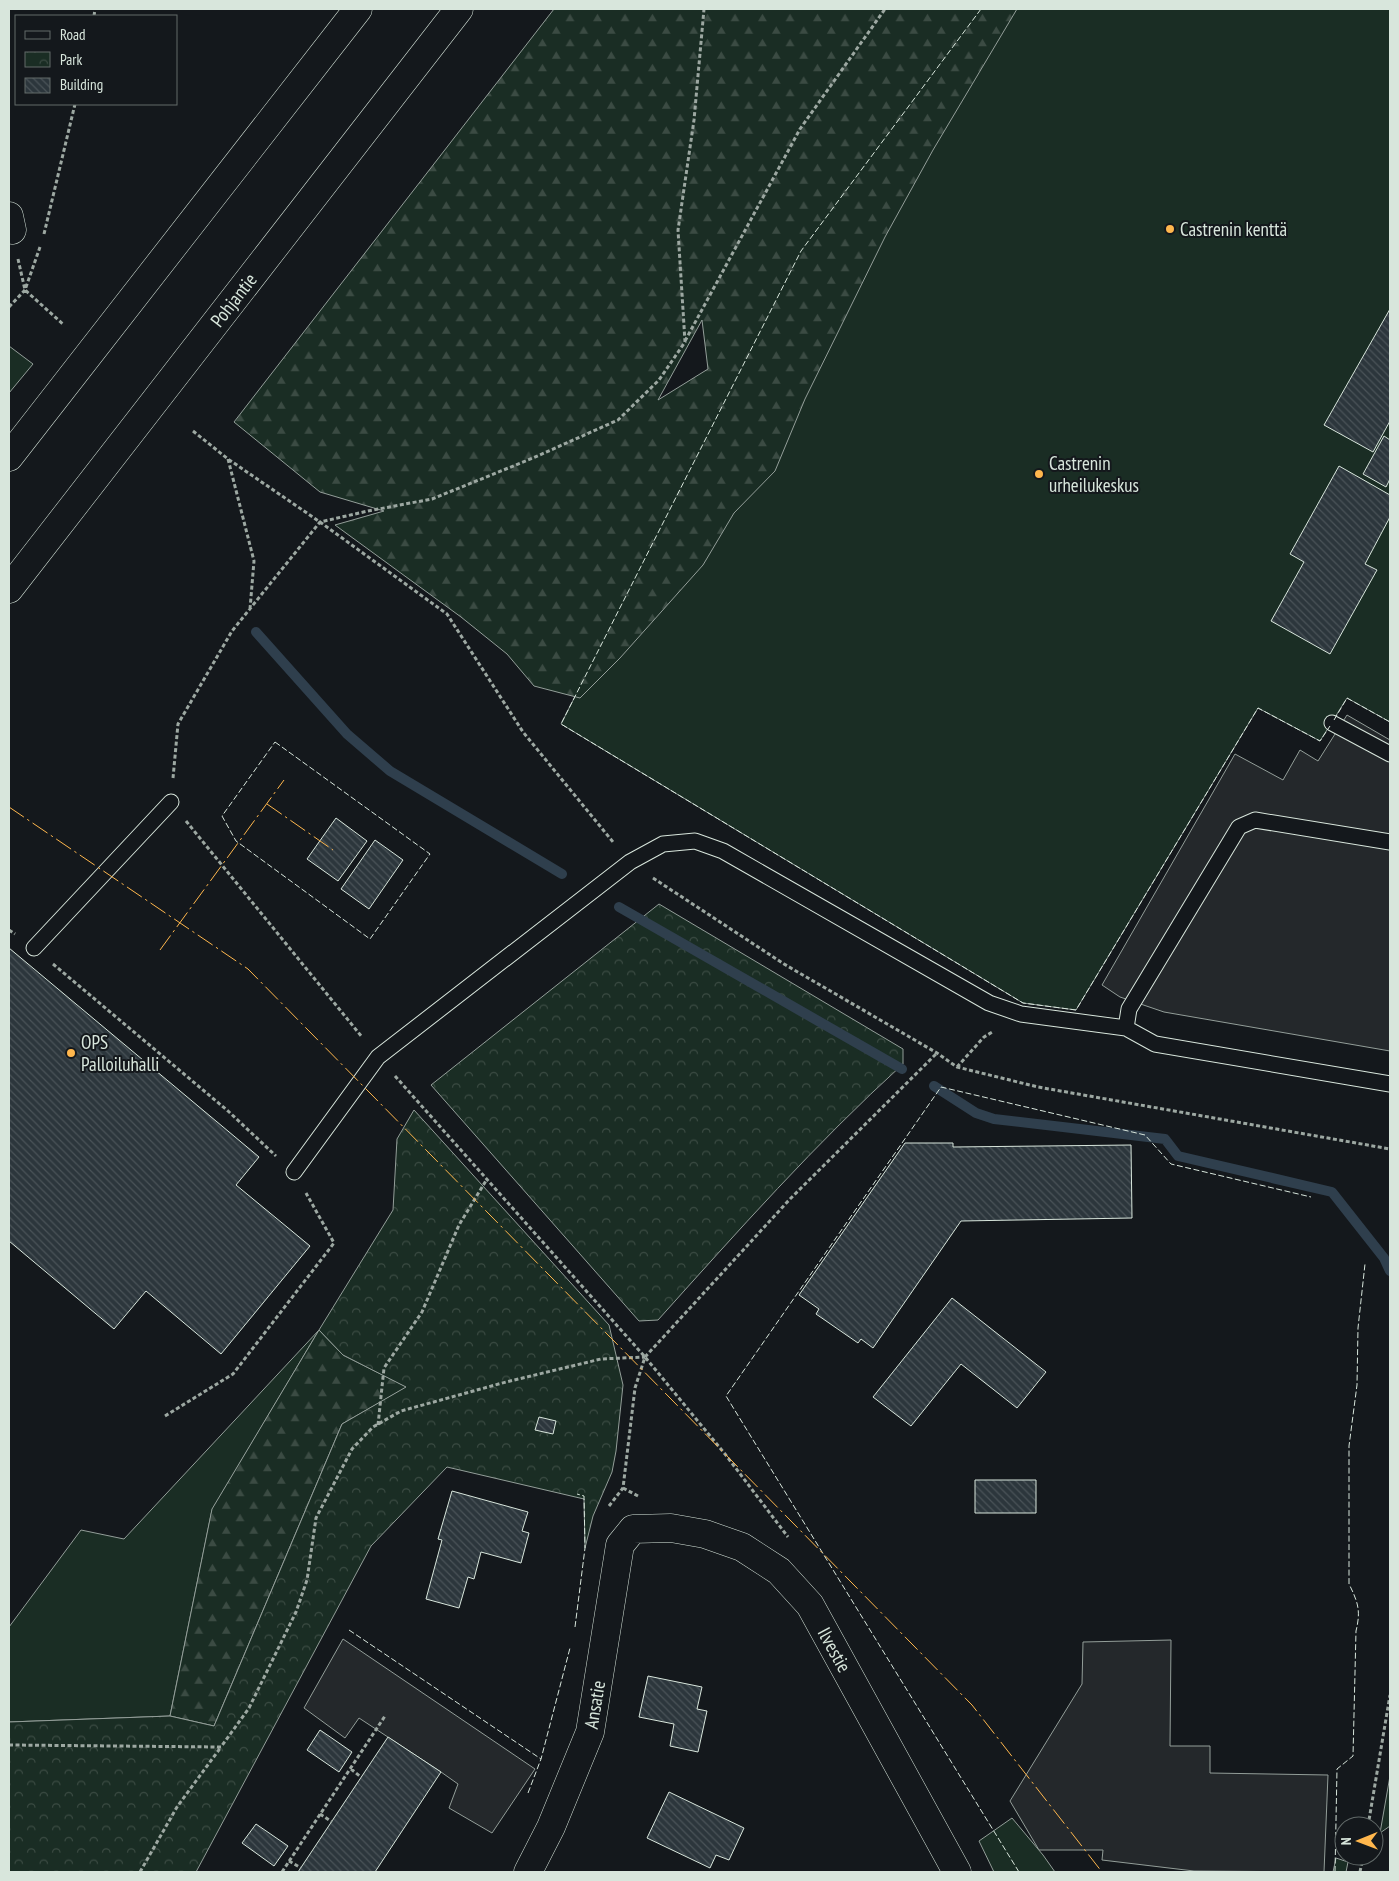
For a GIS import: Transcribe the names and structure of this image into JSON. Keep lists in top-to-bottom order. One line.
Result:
{"streets":{"main road":["Pohjantie","Ilvestie","Ansatie"]},"crossings":[["Ilvestie","Ansatie"]],"places":["Castrenin kenttä","Castrenin urheilukeskus","OPS Palloiluhalli"],"legend":["Road","Park","Building"],"north":"left"}
